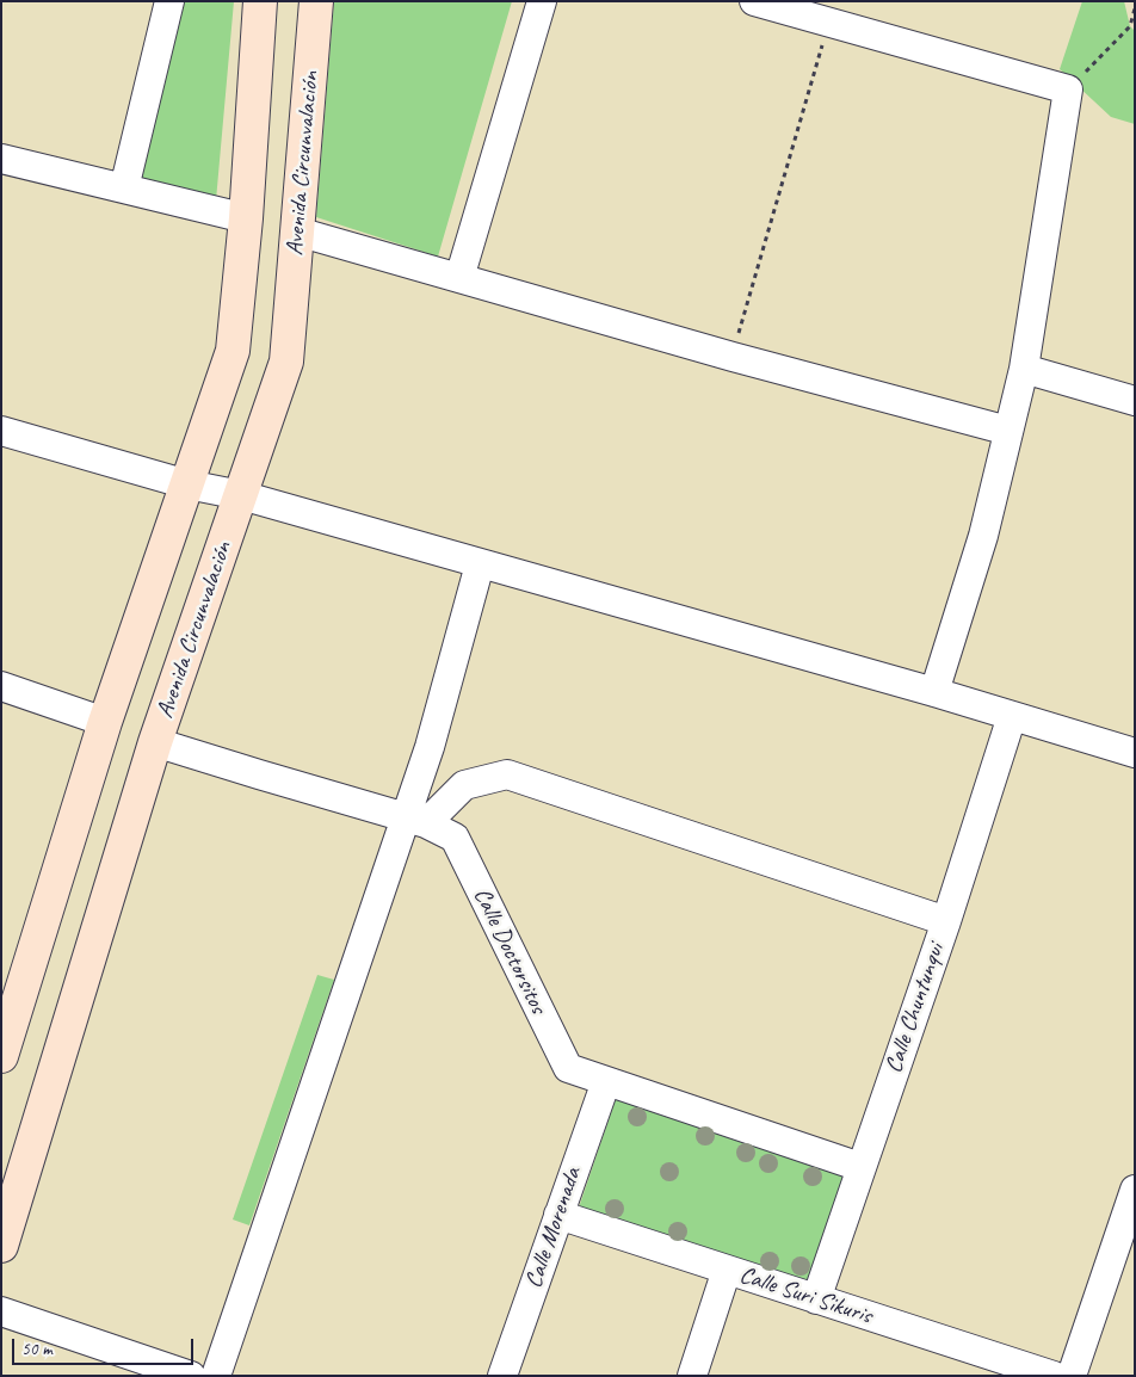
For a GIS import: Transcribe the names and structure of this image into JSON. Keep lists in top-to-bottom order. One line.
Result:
{"streets":{"main road":["Avenida Circunvalación"],"street":["Calle Doctorsitos","Calle Chuntunqui","Calle Morenada","Calle Suri Sikuris"]},"crossings":[["Avenida Circunvalación","Calle Doctorsitos"],["Calle Doctorsitos","Calle Chuntunqui"],["Calle Doctorsitos","Calle Morenada"],["Calle Chuntunqui","Calle Suri Sikuris"],["Calle Morenada","Calle Suri Sikuris"]],"scale_bar":"50 m"}
